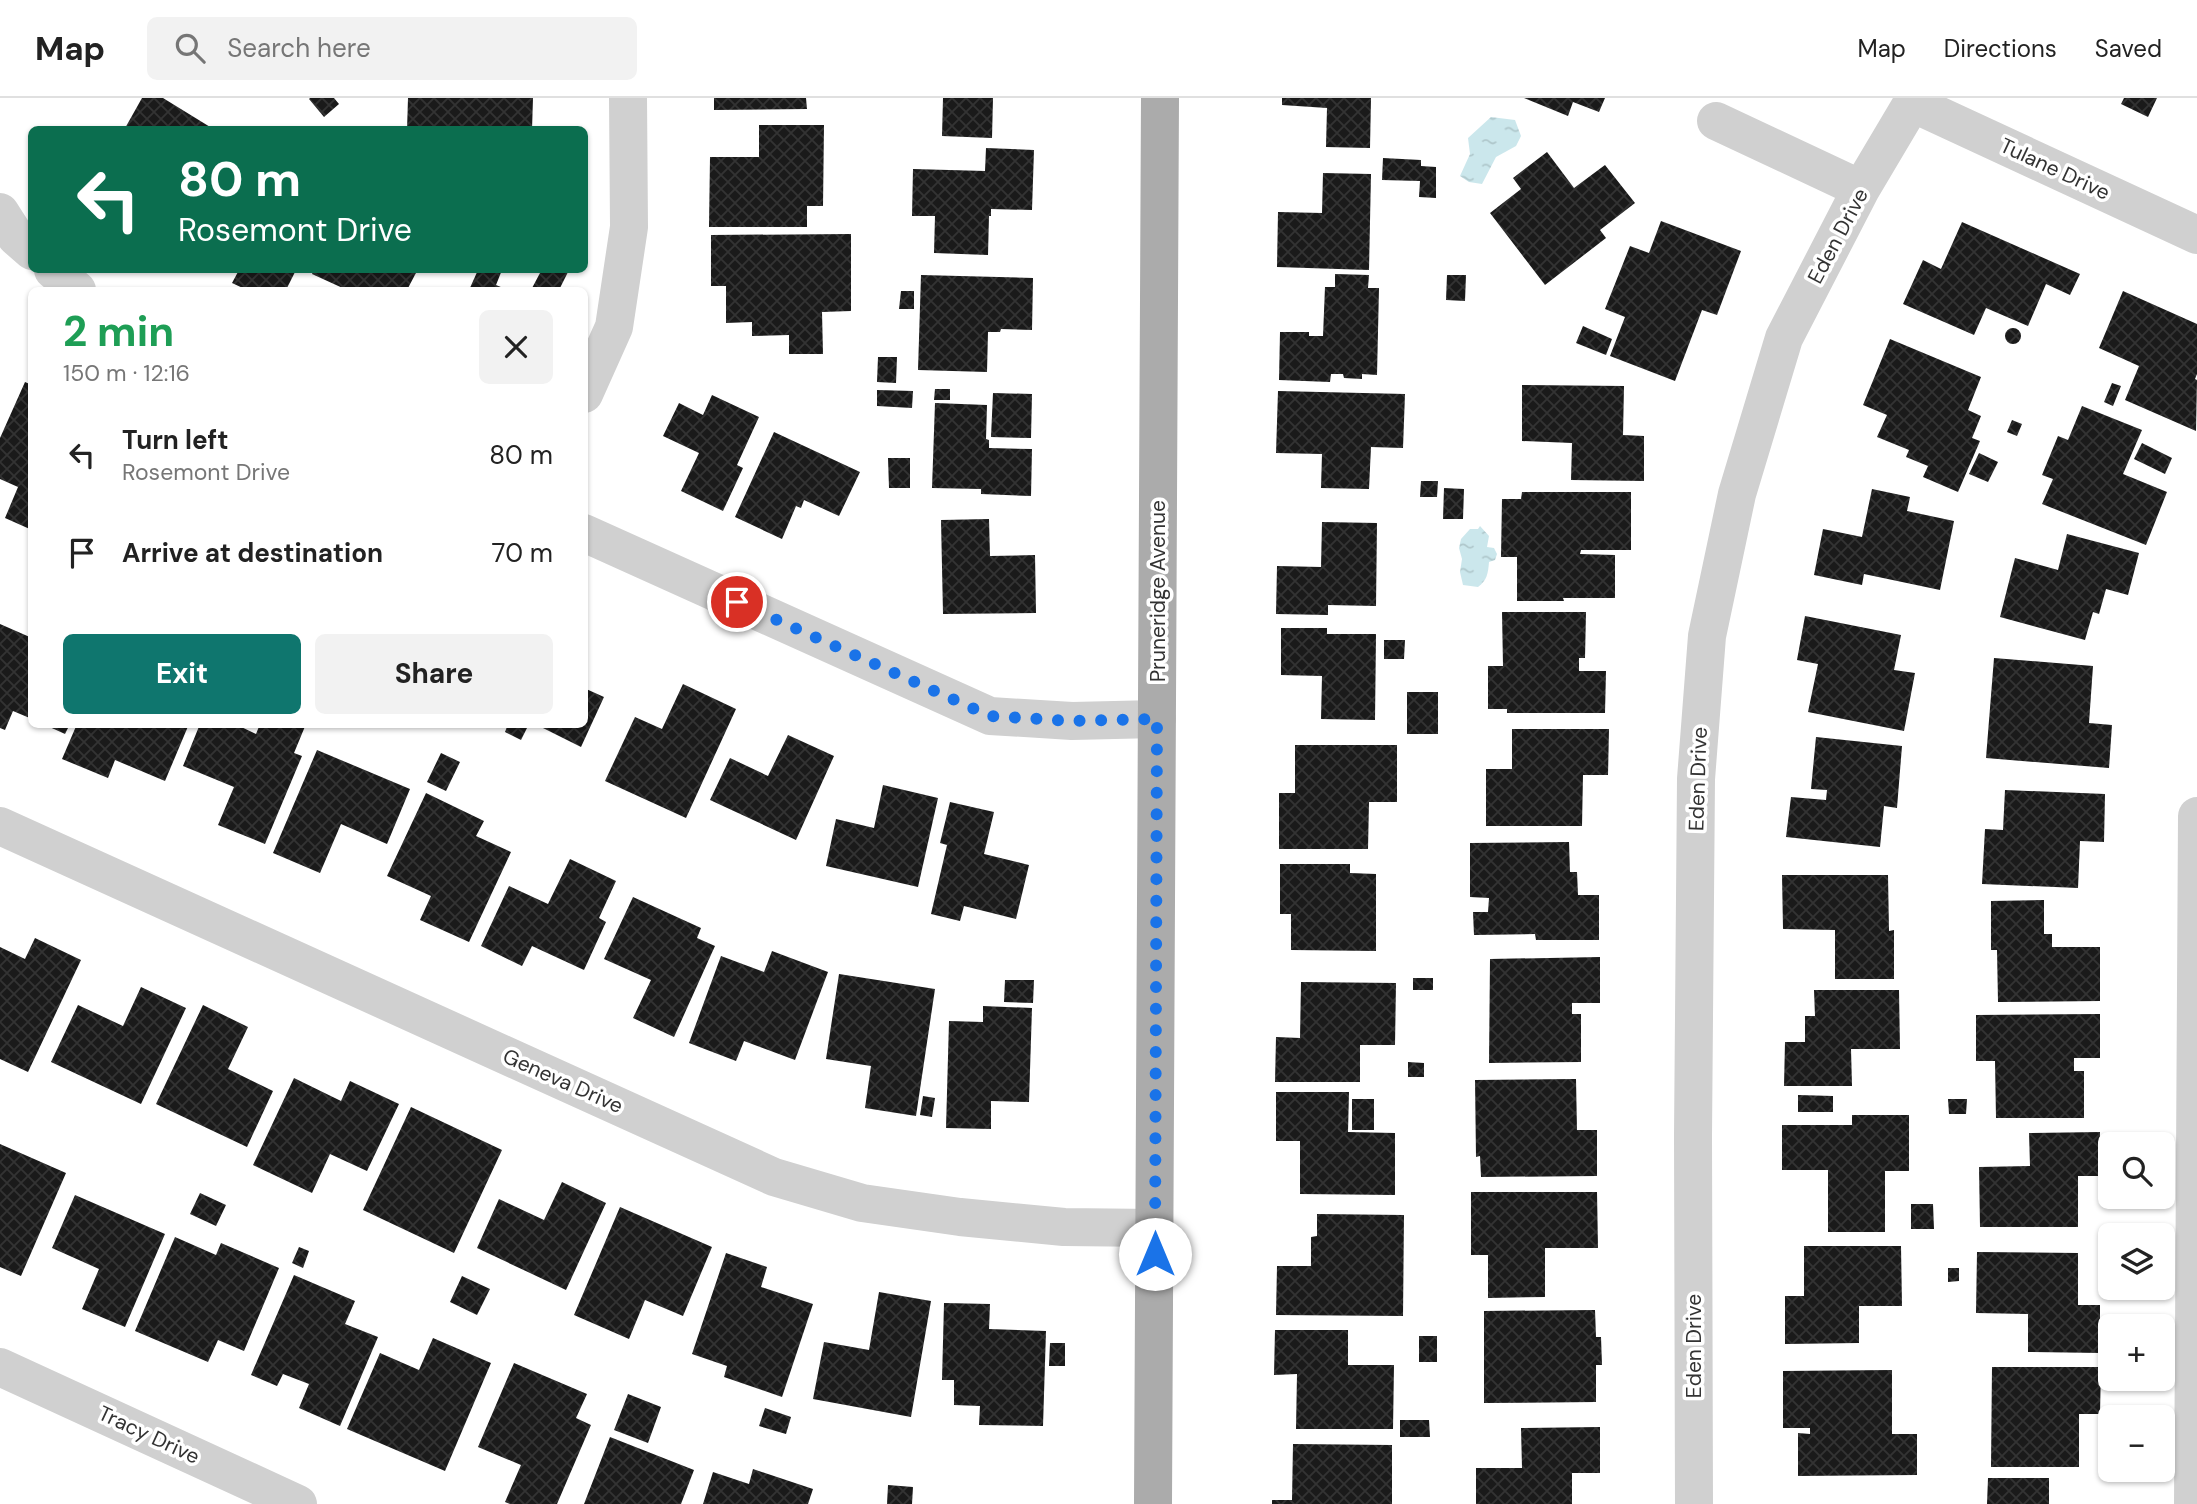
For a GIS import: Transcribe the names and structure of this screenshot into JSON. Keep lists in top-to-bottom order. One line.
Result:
{"streets":{"main road":["Pruneridge Avenue"],"street":["Tulane Drive","Eden Drive","Geneva Drive","Tracy Drive"]},"crossings":[["Tulane Drive","Eden Drive"],["Pruneridge Avenue","Geneva Drive"]],"page":{"header":"Map","search":"Search here","nav":["Map","Directions","Saved"],"turn":["80 m","Rosemont Drive"],"heading":["2 min","150 m · 12:16"],"list":[{"name":"Turn left","note":"Rosemont Drive","value":"80 m"},{"name":"Arrive at destination","value":"70 m"}],"buttons":["Exit","Share"],"map_buttons":["+","−"]}}
